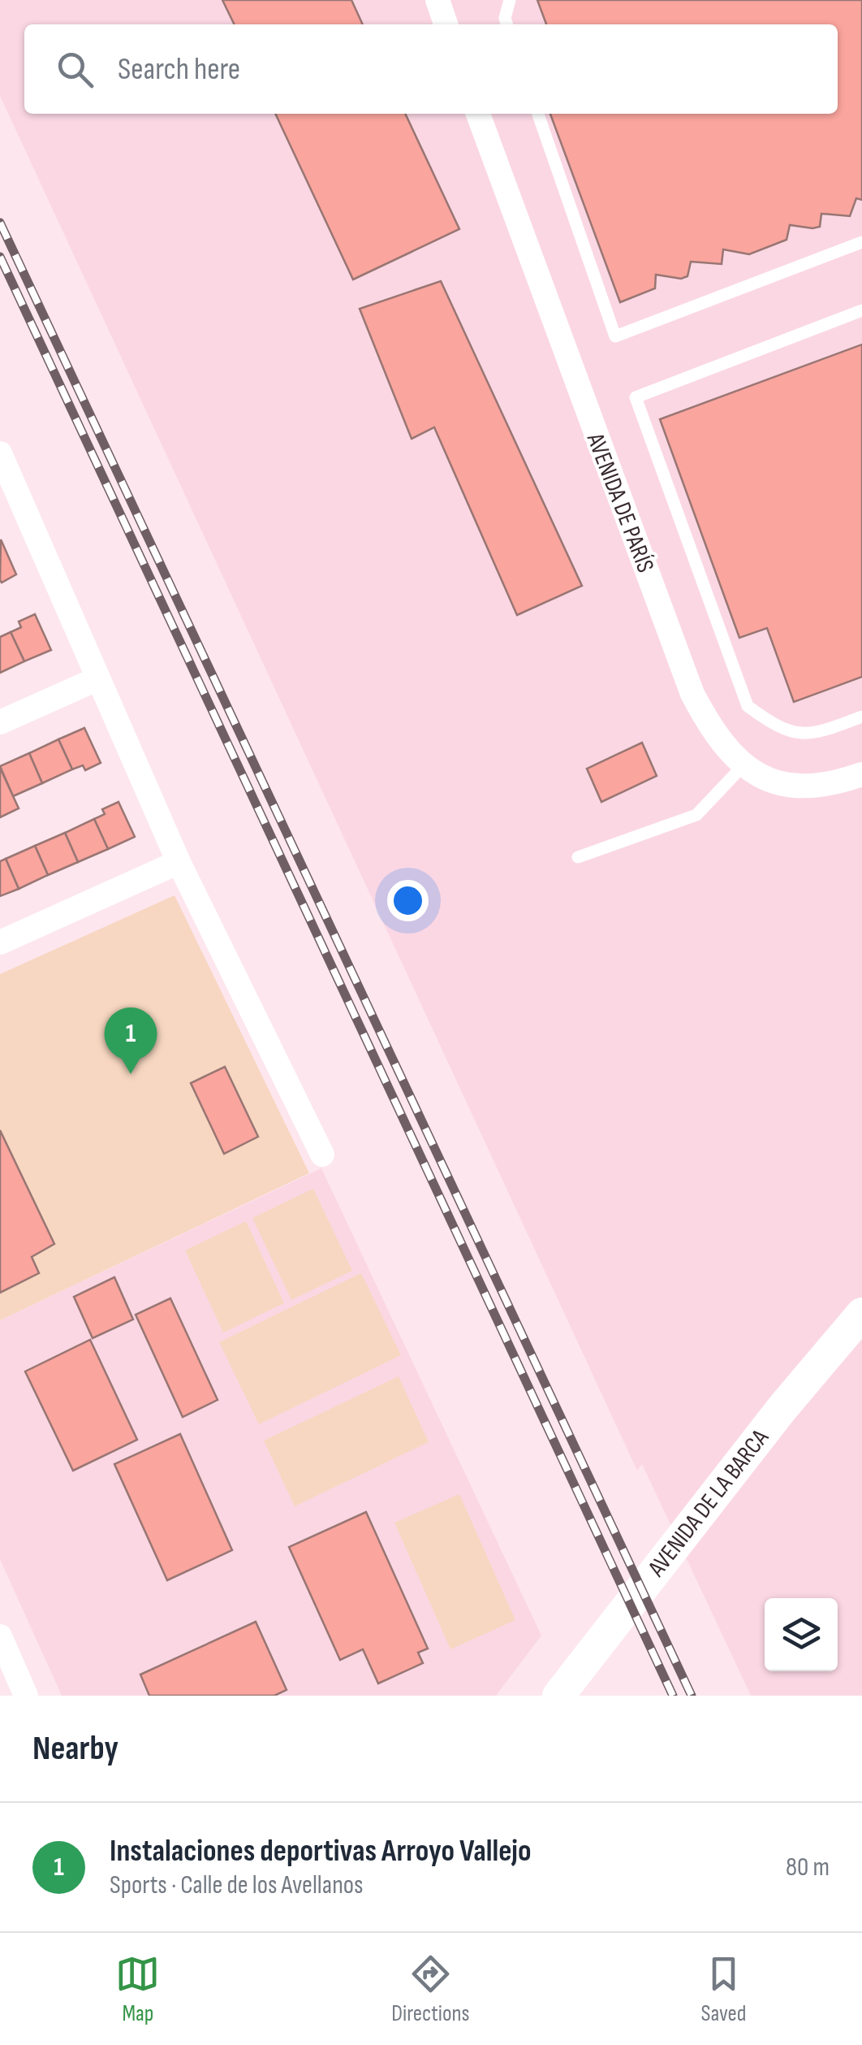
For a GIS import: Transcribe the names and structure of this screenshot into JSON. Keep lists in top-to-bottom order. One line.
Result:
{"streets":{"street":["AVENIDA DE PARÍS","AVENIDA DE LA BARCA"]},"page":{"search":"Search here","pins":"1","heading":"Nearby","list":[{"mark":"1","name":"Instalaciones deportivas Arroyo Vallejo","note":"Sports · Calle de los Avellanos","value":"80 m"}],"nav":["Map","Directions","Saved"]}}
